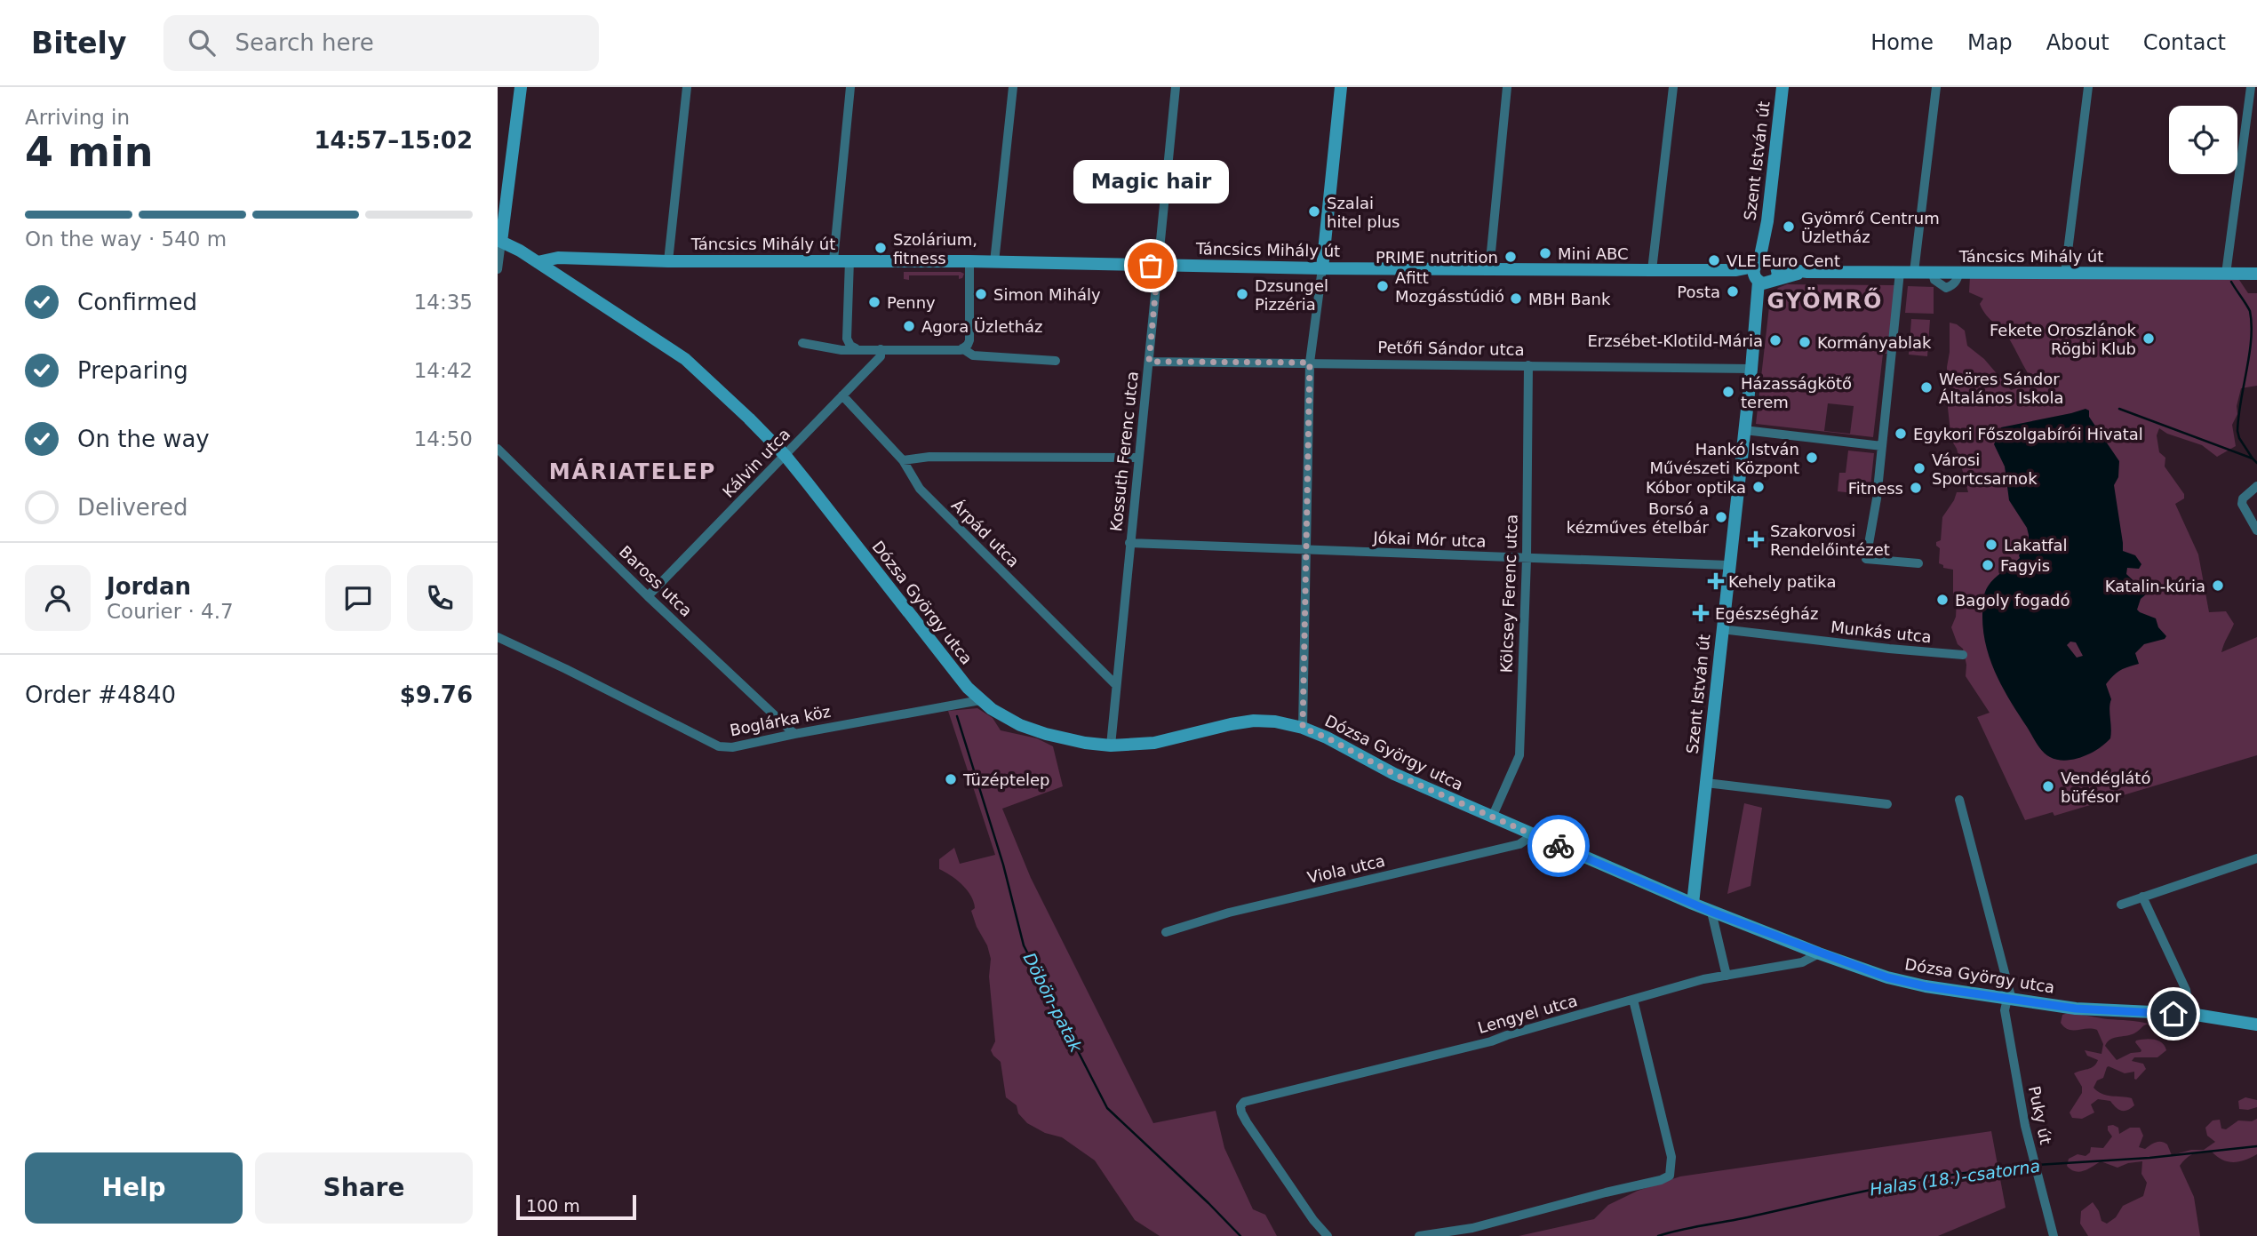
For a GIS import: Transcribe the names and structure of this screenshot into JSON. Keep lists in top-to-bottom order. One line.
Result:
{"streets":{"street":["Szent István út","Táncsics Mihály út","Petőfi Sándor utca","Kossuth Ferenc utca","Kálvin utca","Árpád utca","Jókai Mór utca","Baross utca","Kölcsey Ferenc utca","Dózsa György utca","Munkás utca","Boglárka köz","Viola utca","Lengyel utca","Puky út"]},"crossings":[["Szent István út","Táncsics Mihály út"],["Szent István út","Petőfi Sándor utca"],["Szent István út","Jókai Mór utca"],["Szent István út","Dózsa György utca"],["Szent István út","Munkás utca"],["Táncsics Mihály út","Kossuth Ferenc utca"],["Táncsics Mihály út","Dózsa György utca"],["Petőfi Sándor utca","Kossuth Ferenc utca"],["Petőfi Sándor utca","Kölcsey Ferenc utca"],["Kossuth Ferenc utca","Árpád utca"],["Kossuth Ferenc utca","Jókai Mór utca"],["Kossuth Ferenc utca","Dózsa György utca"],["Kálvin utca","Árpád utca"],["Kálvin utca","Baross utca"],["Kálvin utca","Dózsa György utca"],["Jókai Mór utca","Kölcsey Ferenc utca"],["Baross utca","Boglárka köz"],["Kölcsey Ferenc utca","Dózsa György utca"],["Dózsa György utca","Boglárka köz"],["Dózsa György utca","Viola utca"],["Dózsa György utca","Lengyel utca"],["Dózsa György utca","Puky út"]],"districts":["GYÖMRŐ","MÁRIATELEP"],"water":["Döbön-patak","Halas (18.)-csatorna"],"places":{"other":["Szalai hitel plus","Gyömrő Centrum Üzletház","Szolárium, fitness","Mini ABC","PRIME nutrition","VLE Euro Cent","Magic hair","Afitt Mozgásstúdió","Posta","Simon Mihály","Dzsungel Pizzéria","MBH Bank","Penny","Agora Üzletház","Fekete Oroszlánok Rögbi Klub","Erzsébet-Klotild-Mária","Kormányablak","Weöres Sándor Általános Iskola","Házasságkötő terem","Egykori Főszolgabírói Hivatal","Hankó István Művészeti Központ","Városi Sportcsarnok","Kóbor optika","Fitness","Borsó a kézműves ételbár","Lakatfal","Fagyis","Katalin-kúria","Bagoly fogadó","Tüzéptelep","Vendéglátó büfésor"],"health":["Szakorvosi Rendelőintézet","Kehely patika","Egészségház"]},"scale_bar":"100 m","page":{"header":"Bitely","search":"Search here","nav":["Home","Map","About","Contact"],"heading":["4 min","Arriving in","14:57–15:02"],"panel":["Jordan","Courier · 4.7","Order #4840","$9.76"],"bubble":"Magic hair","bar":"On the way · 540 m","list":[["Confirmed","14:35"],["Preparing","14:42"],["On the way","14:50"],"Delivered"],"buttons":["Help","Share"],"scale":"100 m"}}
